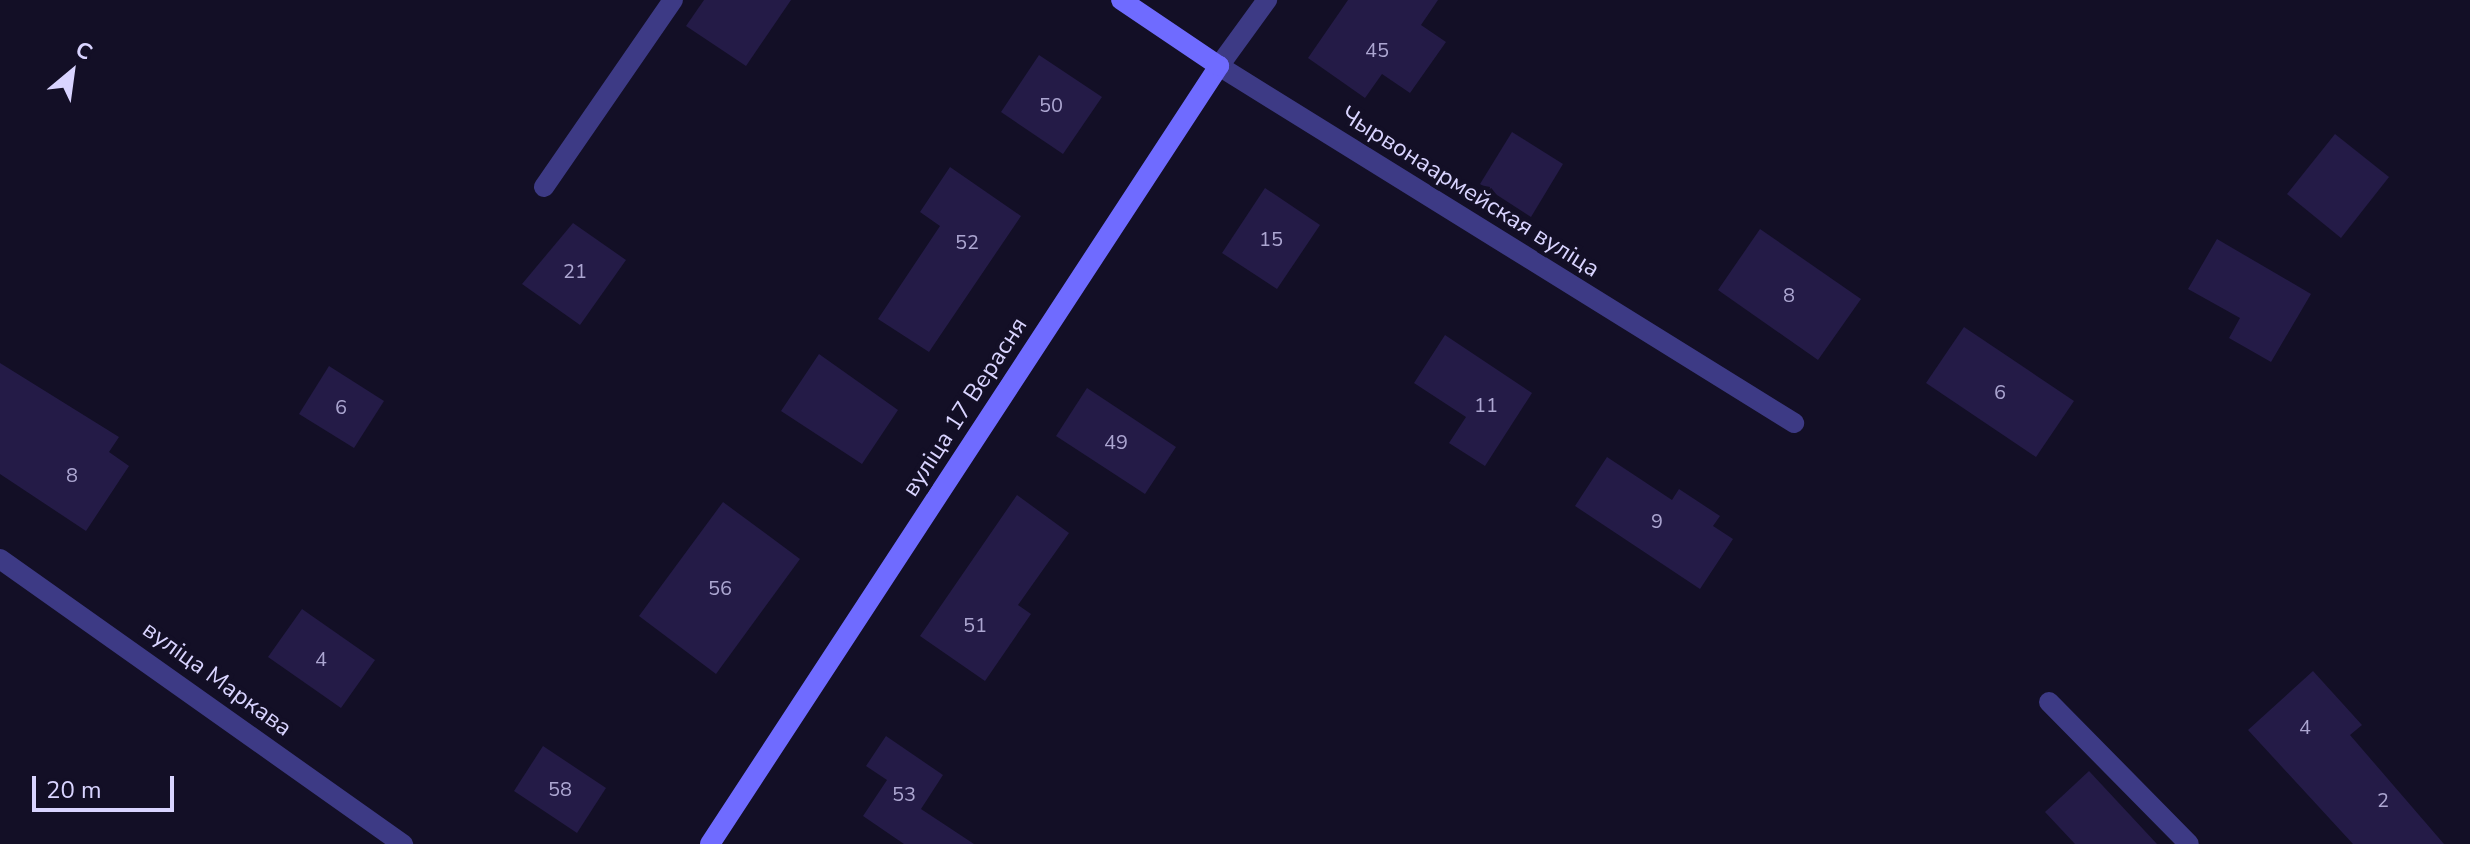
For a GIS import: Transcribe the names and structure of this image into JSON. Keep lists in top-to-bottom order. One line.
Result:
{"streets":{"main road":["Чырвонаармейская вуліца","вуліца 17 Верасня"],"street":["вуліца Маркава"]},"crossings":[["Чырвонаармейская вуліца","вуліца 17 Верасня"]],"house_numbers":["45","50","15","52","21","8","6","11","6","49","8","9","56","51","4","4","58","53","2"],"scale_bar":"20 m","north":"top right"}
